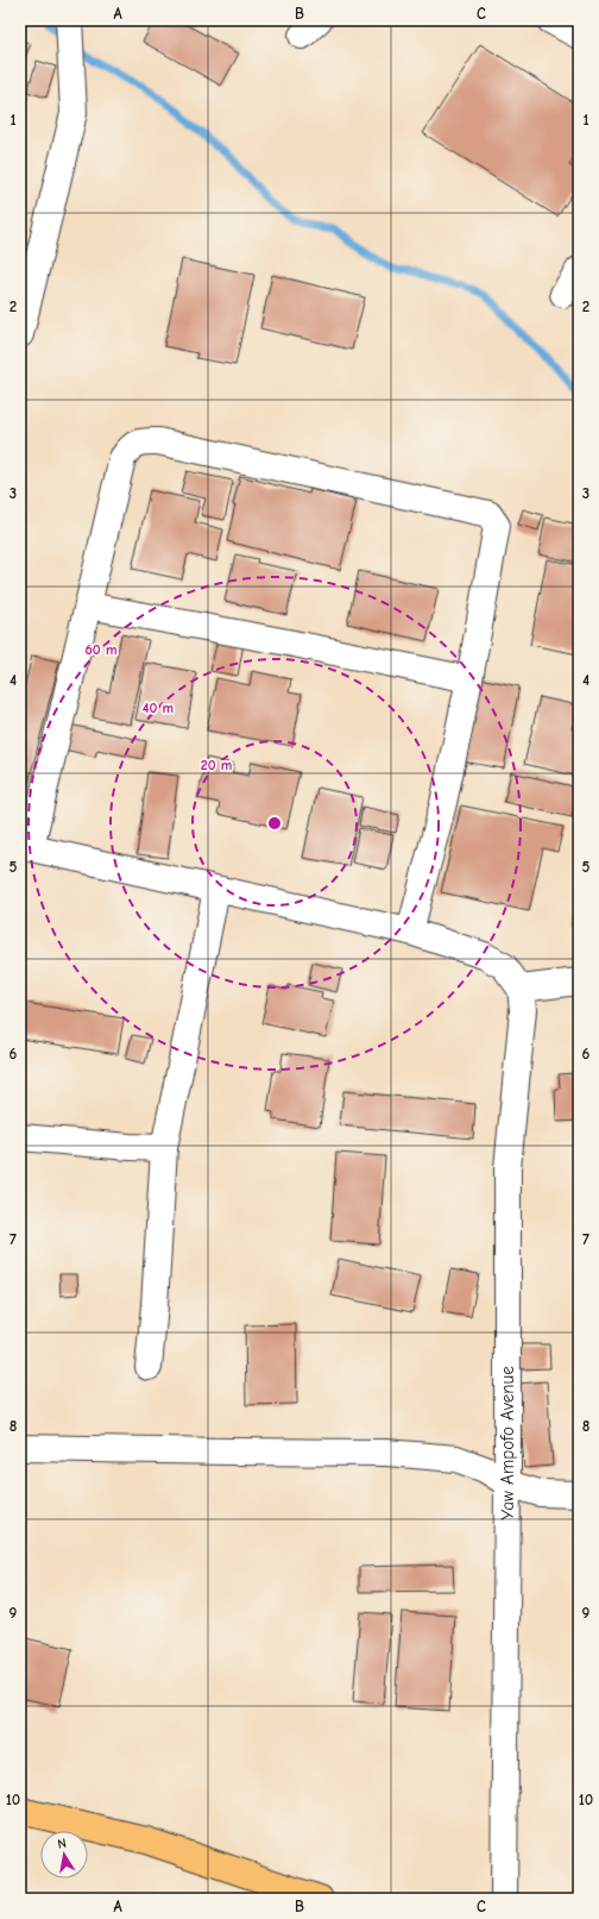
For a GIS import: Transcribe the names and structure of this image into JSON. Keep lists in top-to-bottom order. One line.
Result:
{"streets":{"street":["Yaw Ampofo Avenue"]},"north":"top","grid":{"columns":["A","B","C"],"rows":["1","2","3","4","5","6","7","8","9","10"]},"rings":["60 m","40 m","20 m"]}
